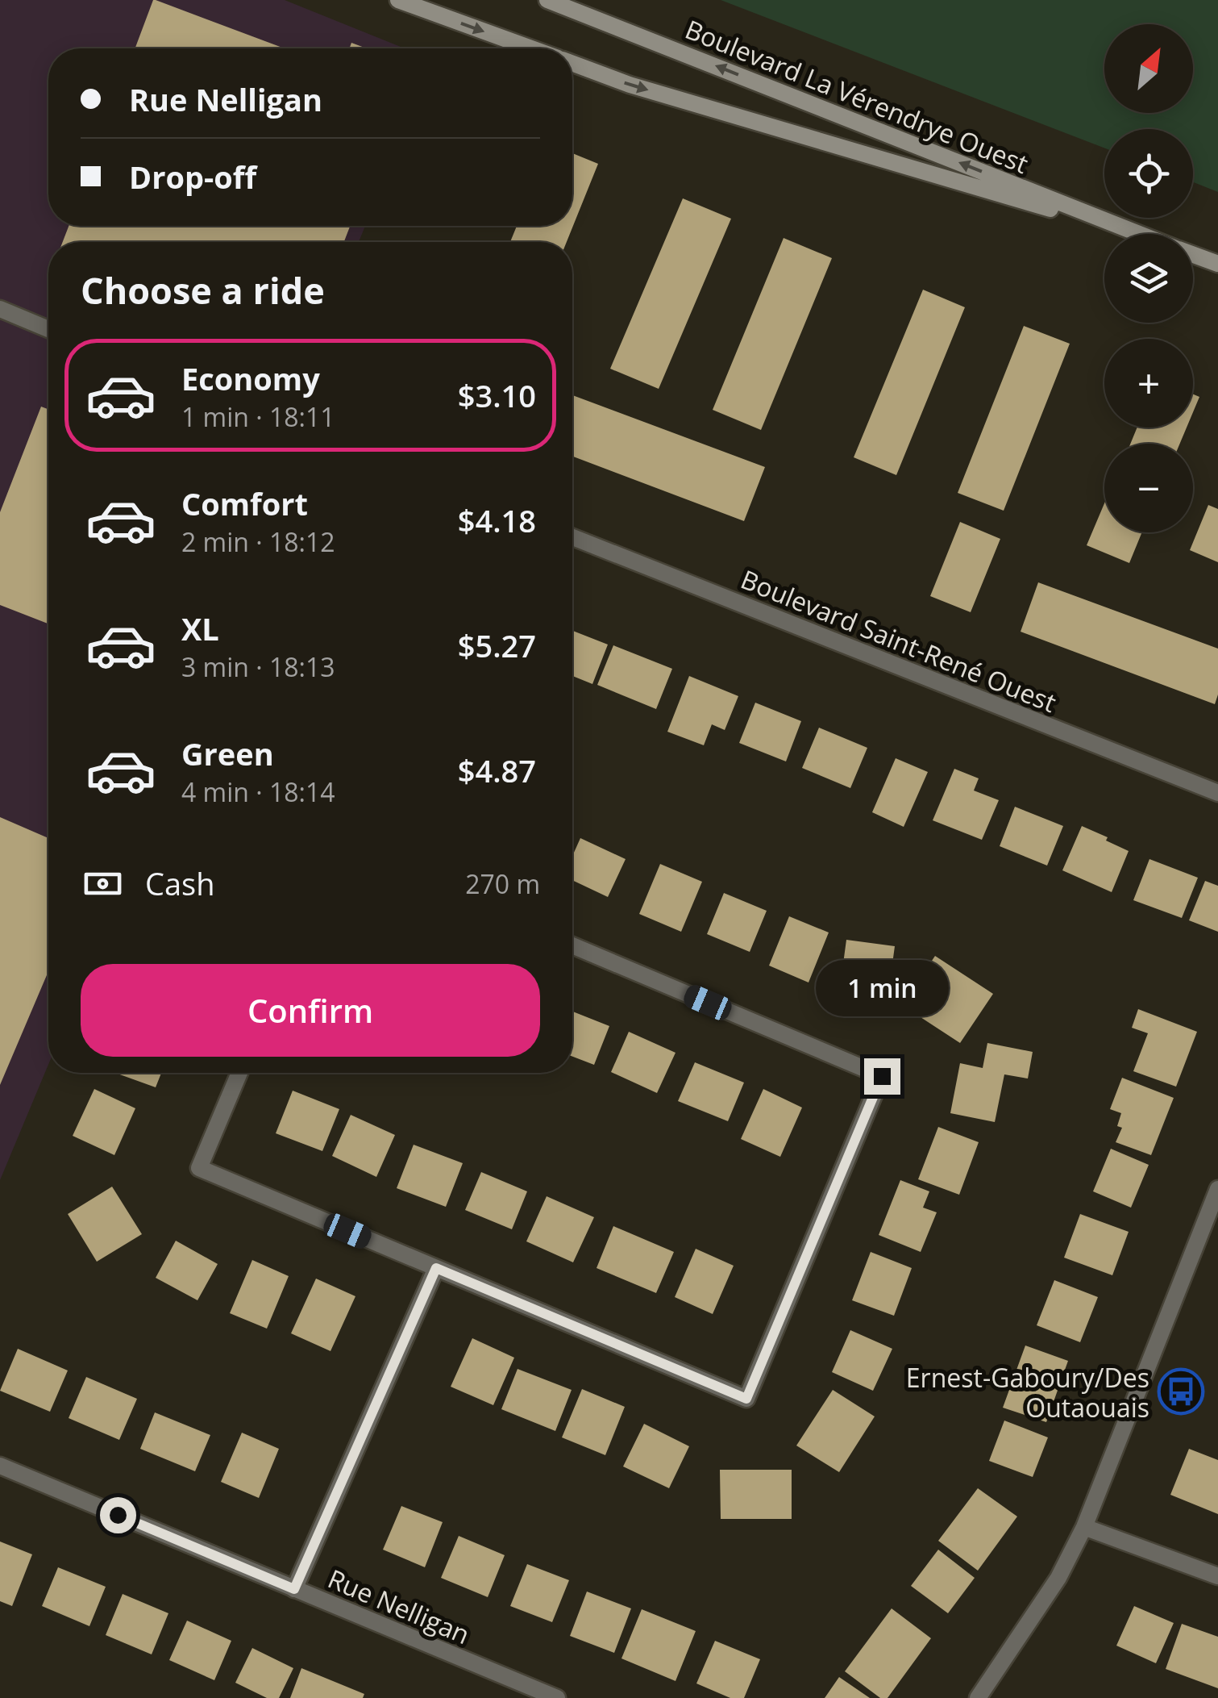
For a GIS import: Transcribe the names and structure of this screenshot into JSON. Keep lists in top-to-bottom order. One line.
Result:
{"streets":{"main road":["Boulevard La Vérendrye Ouest"],"street":["Boulevard Saint-René Ouest","Rue Nelligan"]},"places":{"bus stop":["Ernest-Gaboury/Des Outaouais"]},"north":"top right","page":{"map_buttons":["+","−"],"banner":["Rue Nelligan","Drop-off"],"heading":"Choose a ride","list":[{"name":"Economy","note":"1 min · 18:11","value":"$3.10"},{"name":"Comfort","note":"2 min · 18:12","value":"$4.18"},{"name":"XL","note":"3 min · 18:13","value":"$5.27"},{"name":"Green","note":"4 min · 18:14","value":"$4.87"}],"pay":["Cash","270 m"],"buttons":"Confirm","bubble":"1 min"}}
